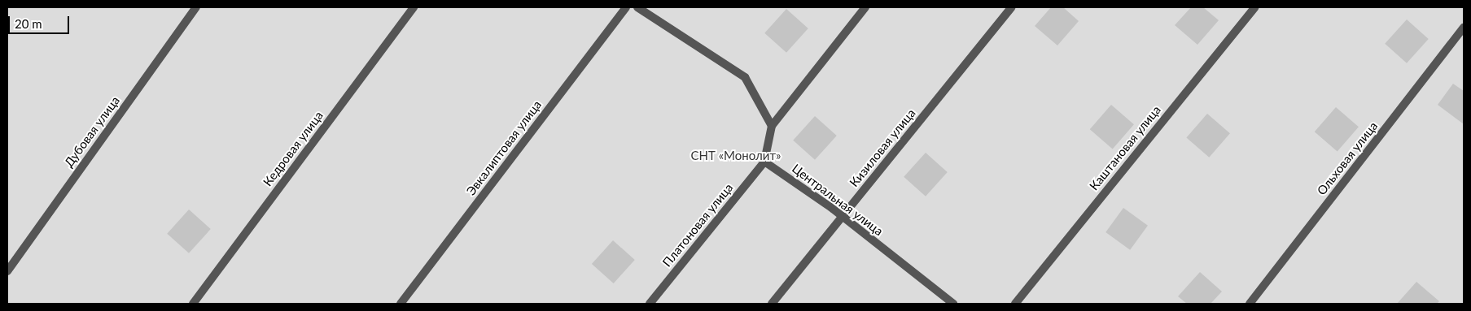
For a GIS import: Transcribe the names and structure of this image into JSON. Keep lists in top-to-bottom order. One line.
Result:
{"streets":{"street":["Дубовая улица","Эвкалиптовая улица","Кизиловая улица","Каштановая улица","Кедровая улица","Ольховая улица","Центральная улица","Платоновая улица"]},"crossings":[["Кизиловая улица","Центральная улица"],["Центральная улица","Платоновая улица"]],"parks":["СНТ «Монолит»"],"scale_bar":"20 m"}
